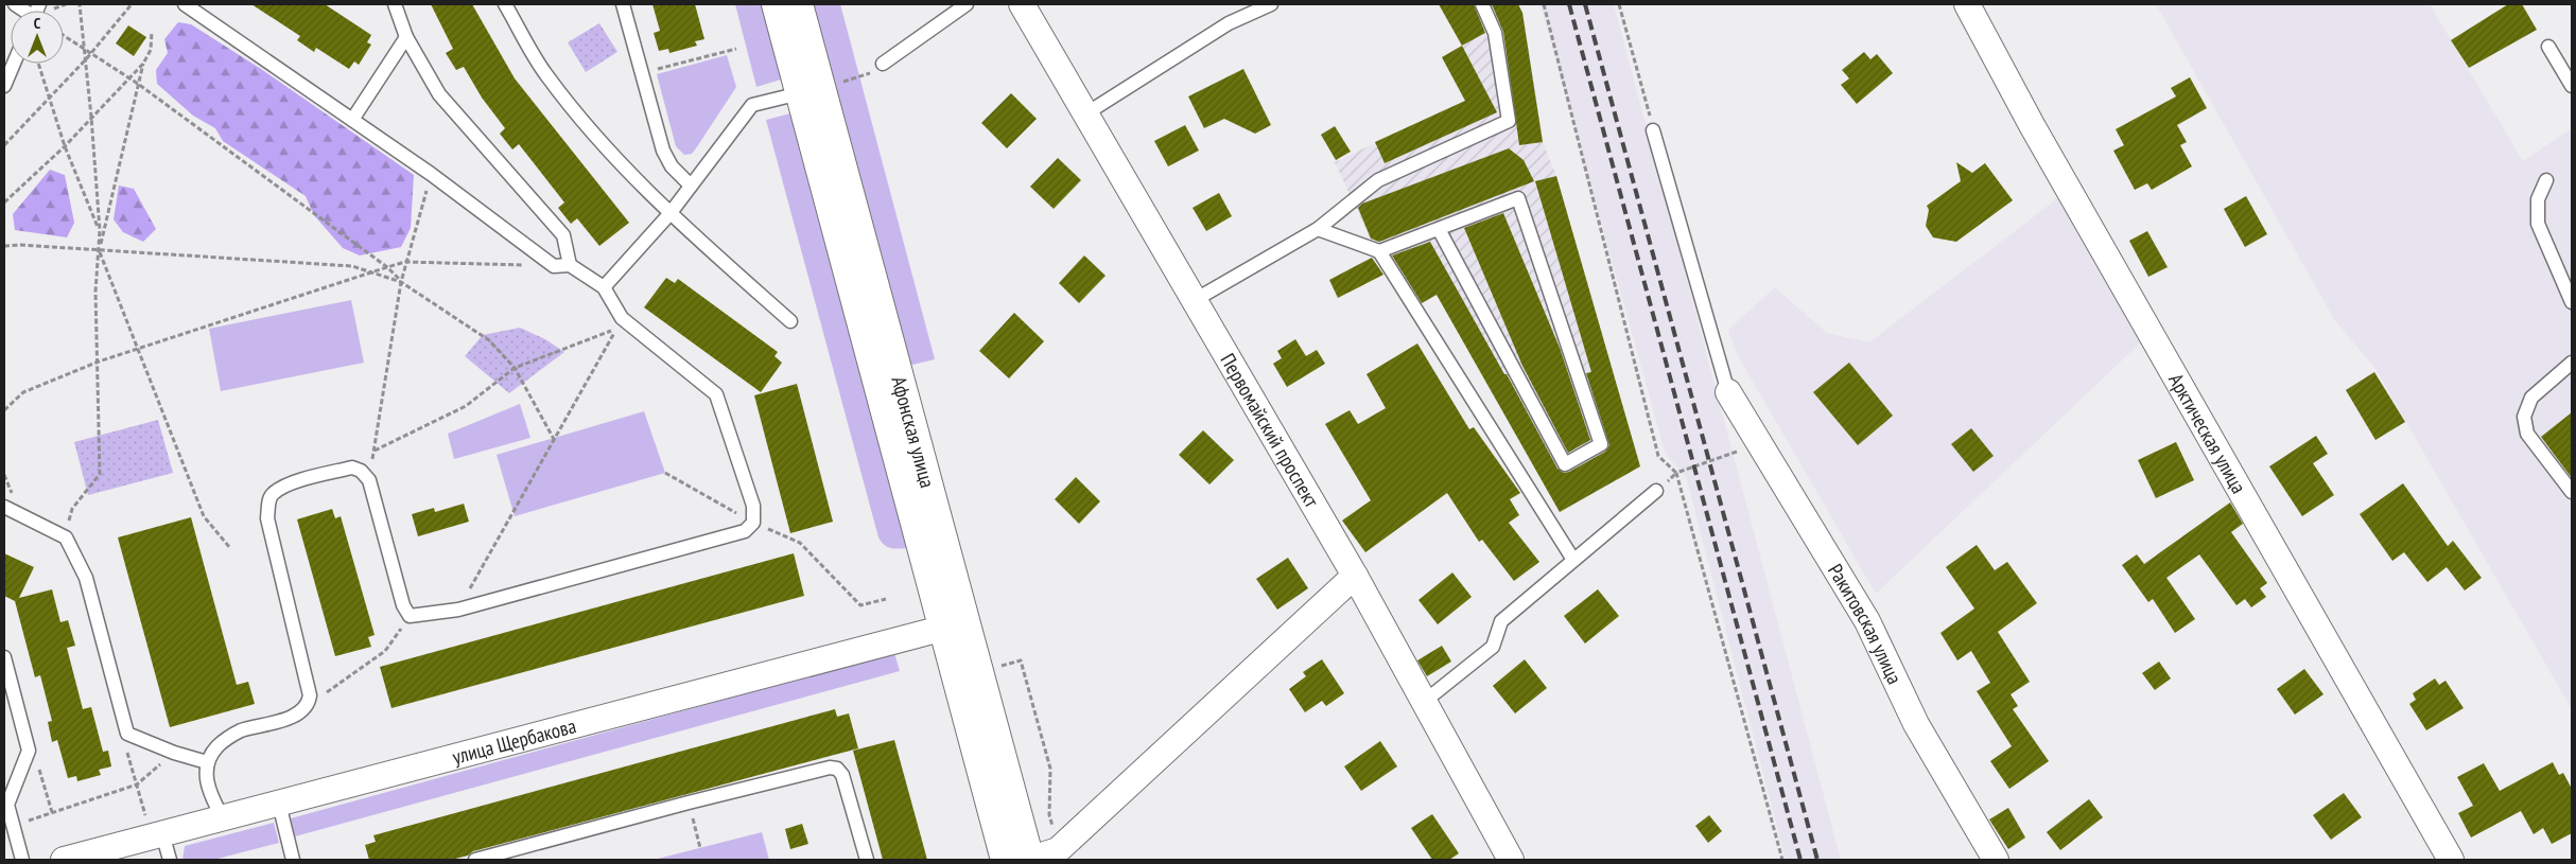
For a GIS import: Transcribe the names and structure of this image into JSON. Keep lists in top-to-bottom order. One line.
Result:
{"streets":{"street":["Первомайский проспект","Афонская улица","Арктическая улица","Ракитовская улица","улица Щербакова"]},"crossings":[["Афонская улица","улица Щербакова"]],"north":"top"}
